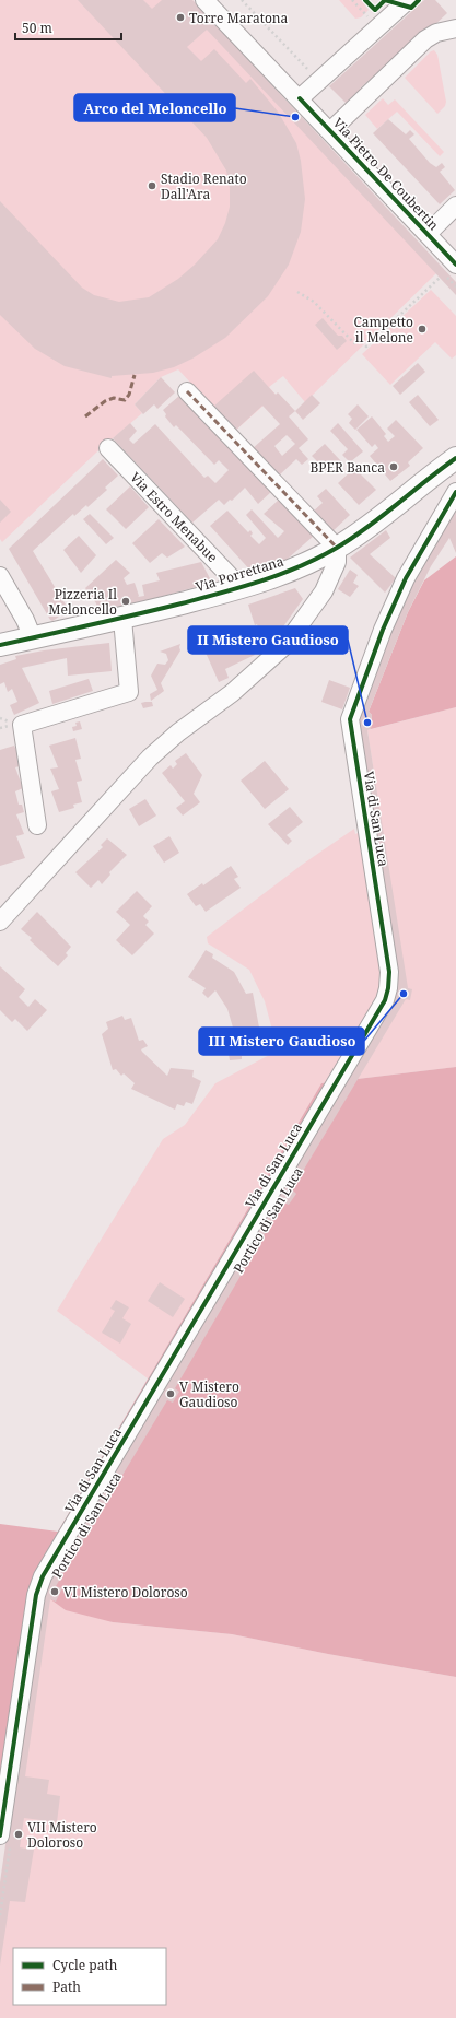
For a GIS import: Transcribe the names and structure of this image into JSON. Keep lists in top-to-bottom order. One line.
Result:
{"streets":{"main road":["Via Porrettana"],"street":["Via Pietro De Coubertin","Via Estro Menabue","Via di San Luca"],"cycle path":["Portico di San Luca"]},"crossings":[["Via Estro Menabue","Via Porrettana"]],"places":["Torre Maratona","Arco del Meloncello","Stadio Renato Dall'Ara","Campetto il Melone","BPER Banca","Pizzeria Il Meloncello","II Mistero Gaudioso","III Mistero Gaudioso","V Mistero Gaudioso","VI Mistero Doloroso","VII Mistero Doloroso"],"legend":["Cycle path","Path"],"scale_bar":"50 m"}
